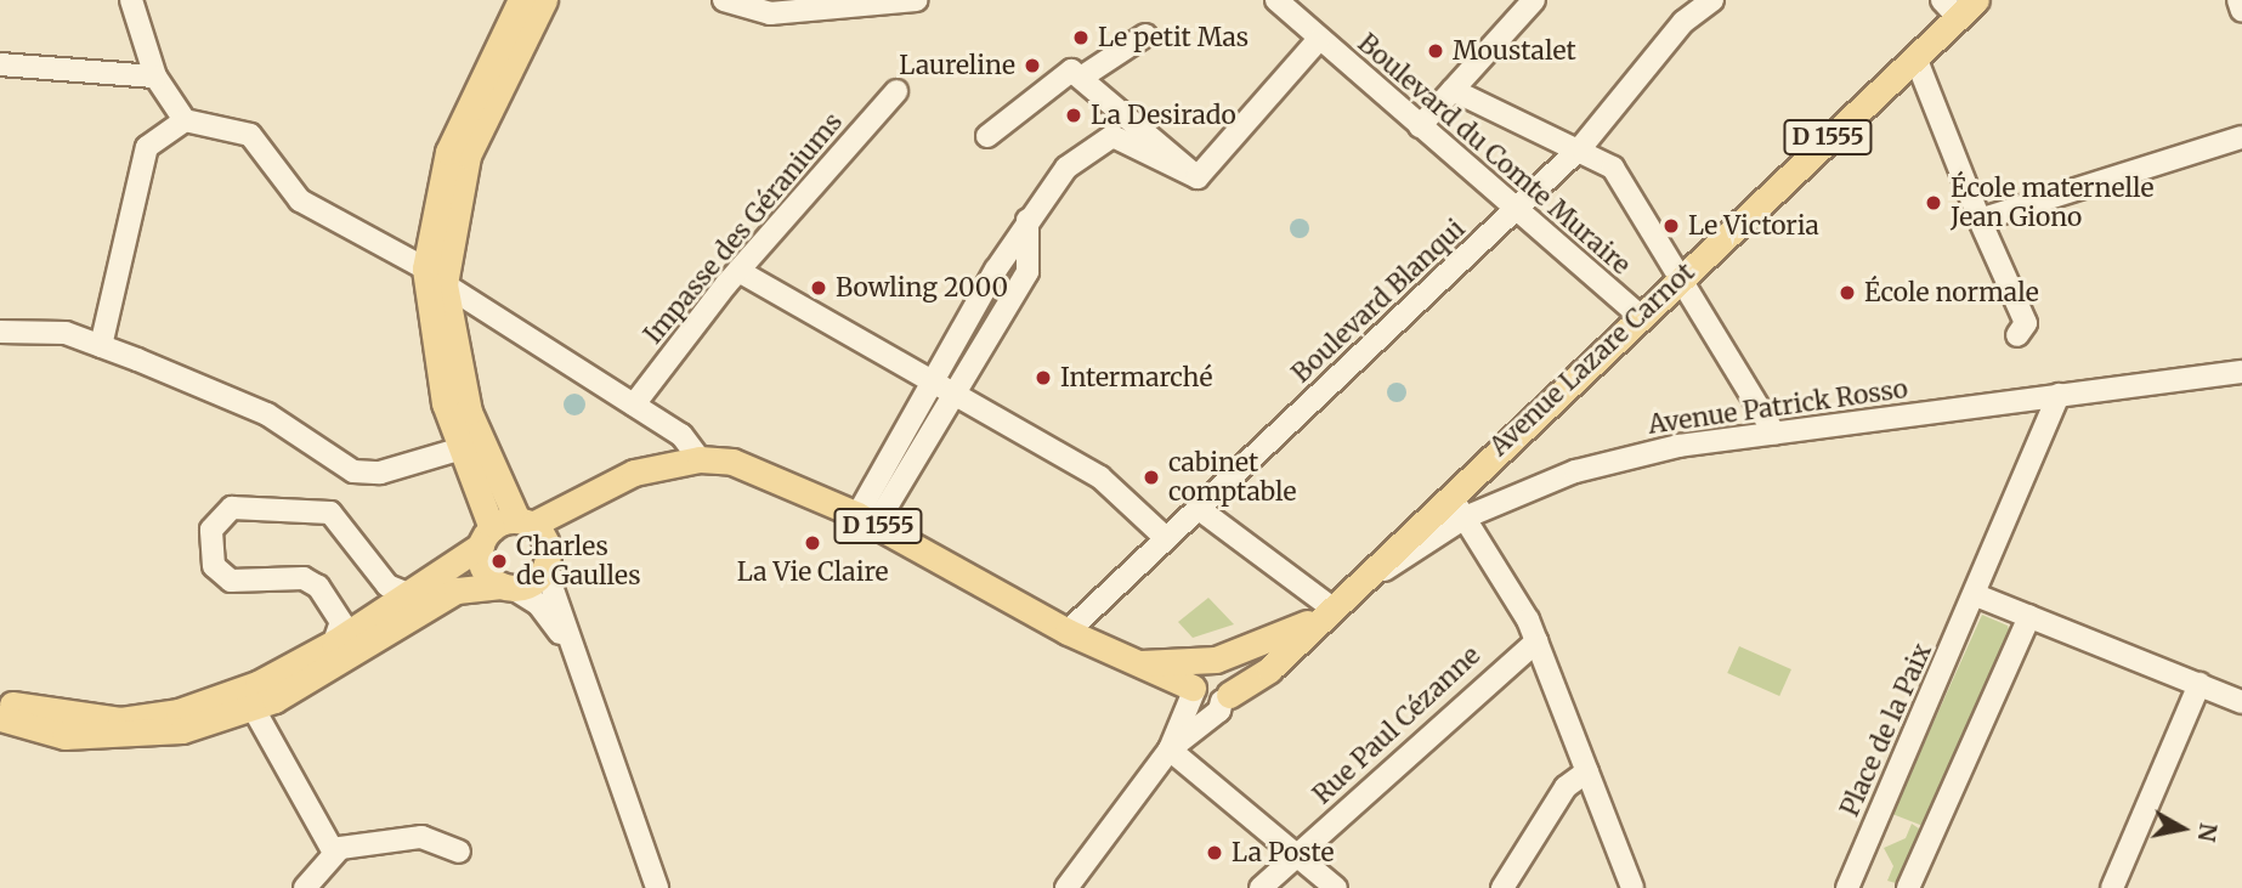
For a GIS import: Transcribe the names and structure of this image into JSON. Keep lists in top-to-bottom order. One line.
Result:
{"streets":{"main road":["D 1555","Avenue Lazare Carnot"],"street":["Boulevard du Comte Muraire","Impasse des Géraniums","Boulevard Blanqui","Avenue Patrick Rosso","Rue Paul Cézanne","Place de la Paix"]},"crossings":[["D 1555","Boulevard Blanqui"],["D 1555","Avenue Lazare Carnot"],["Boulevard du Comte Muraire","Boulevard Blanqui"],["Boulevard du Comte Muraire","Avenue Lazare Carnot"],["Avenue Lazare Carnot","Avenue Patrick Rosso"],["Avenue Patrick Rosso","Place de la Paix"]],"places":["Le petit Mas","Moustalet","Laureline","La Desirado","École maternelle Jean Giono","Le Victoria","Bowling 2000","École normale","Intermarché","cabinet comptable","La Vie Claire","Charles de Gaulles","La Poste"],"north":"right"}
